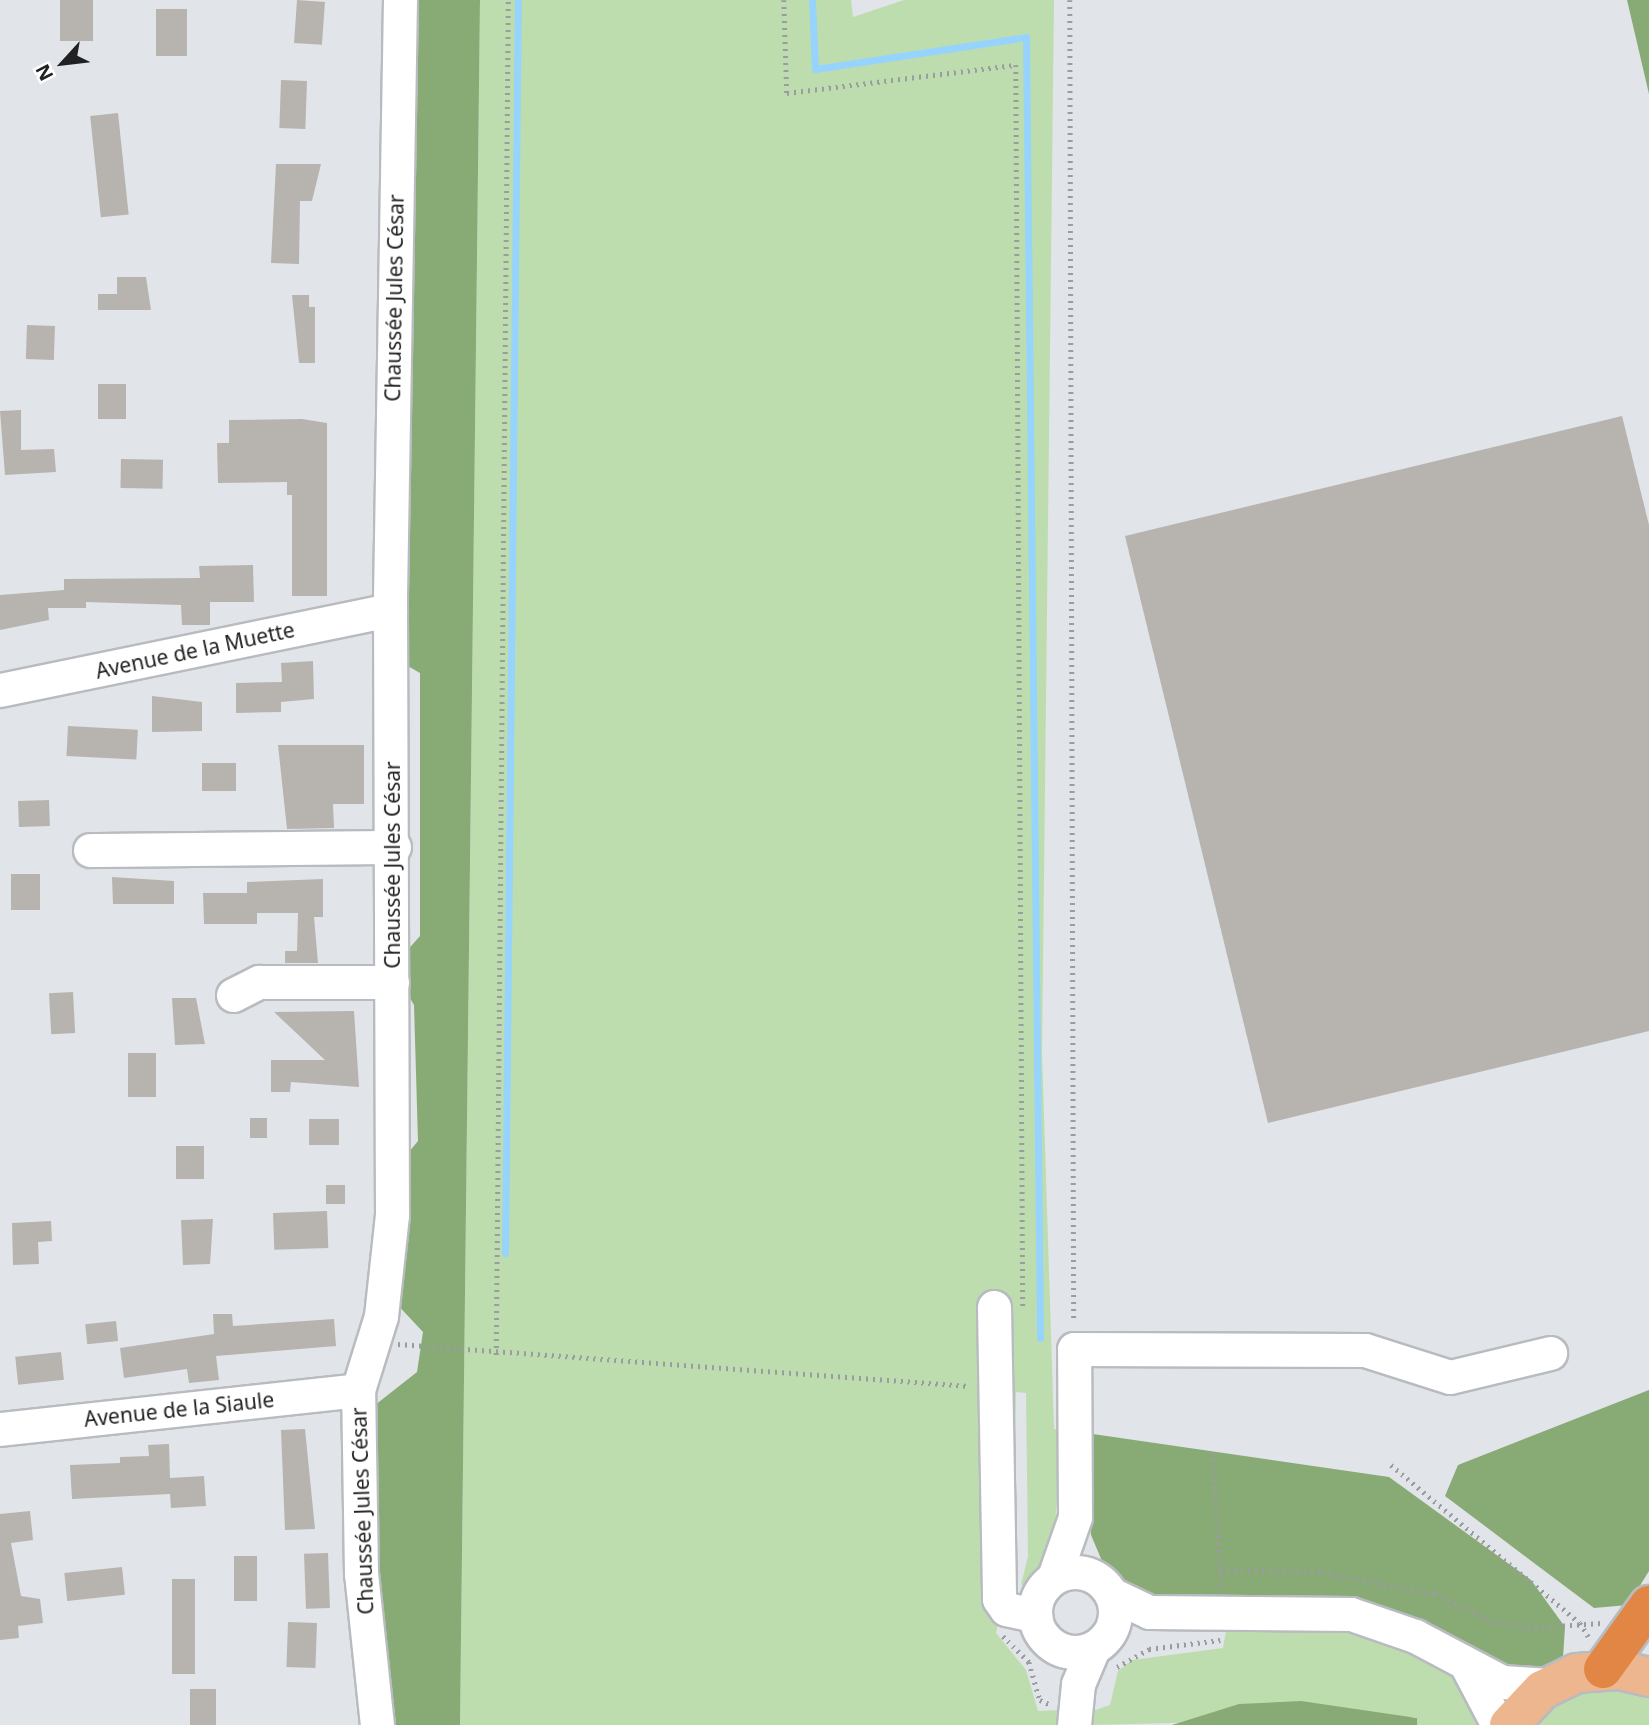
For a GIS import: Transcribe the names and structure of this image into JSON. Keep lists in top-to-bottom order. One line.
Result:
{"streets":{"street":["Chaussée Jules César","Avenue de la Muette","Avenue de la Siaule"]},"crossings":[["Chaussée Jules César","Avenue de la Muette"],["Chaussée Jules César","Avenue de la Siaule"]],"north":"bottom left"}
